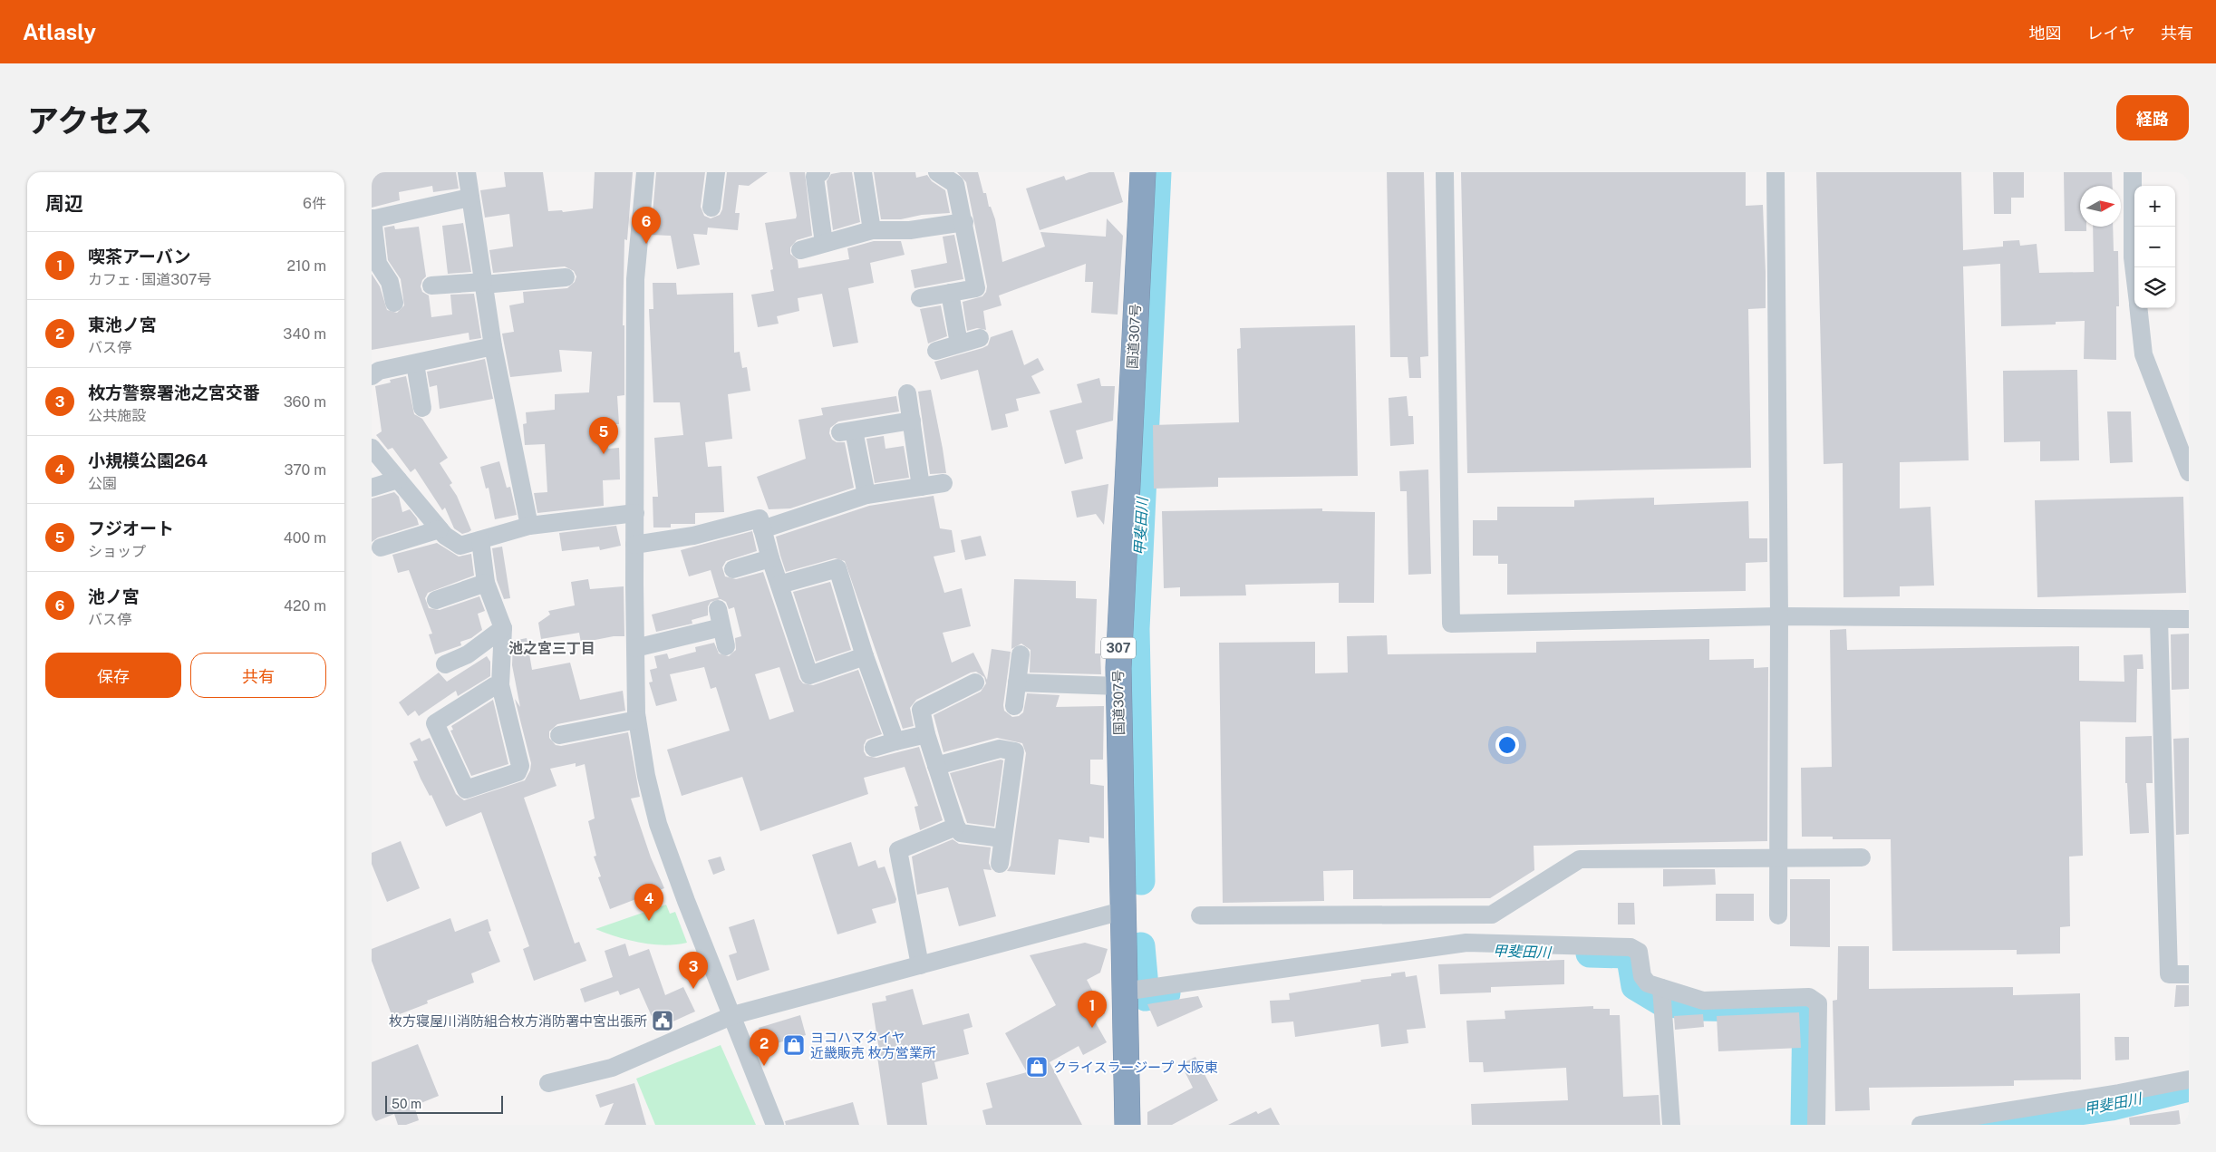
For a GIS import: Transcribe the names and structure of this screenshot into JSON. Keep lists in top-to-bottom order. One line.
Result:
{"streets":{"highway":["国道307号","307"]},"districts":["池之宮三丁目"],"water":["甲斐田川"],"places":{"public building":["枚方寝屋川消防組合枚方消防署中宮出張所"],"shop":["ヨコハマタイヤ 近畿販売 枚方営業所","クライスラージープ 大阪東"]},"scale_bar":"50 m","north":"right","page":{"header":"Atlasly","nav":["地図","レイヤ","共有"],"title":"アクセス","buttons":["経路",["保存","共有"]],"heading":["周辺","6件"],"map_buttons":["+","−"],"pins":["6","5","4","3","1","2"],"list":[{"mark":"1","name":"喫茶アーバン","note":"カフェ · 国道307号","value":"210 m"},{"mark":"2","name":"東池ノ宮","note":"バス停","value":"340 m"},{"mark":"3","name":"枚方警察署池之宮交番","note":"公共施設","value":"360 m"},{"mark":"4","name":"小規模公園264","note":"公園","value":"370 m"},{"mark":"5","name":"フジオート","note":"ショップ","value":"400 m"},{"mark":"6","name":"池ノ宮","note":"バス停","value":"420 m"}],"scale":"50 m"}}
